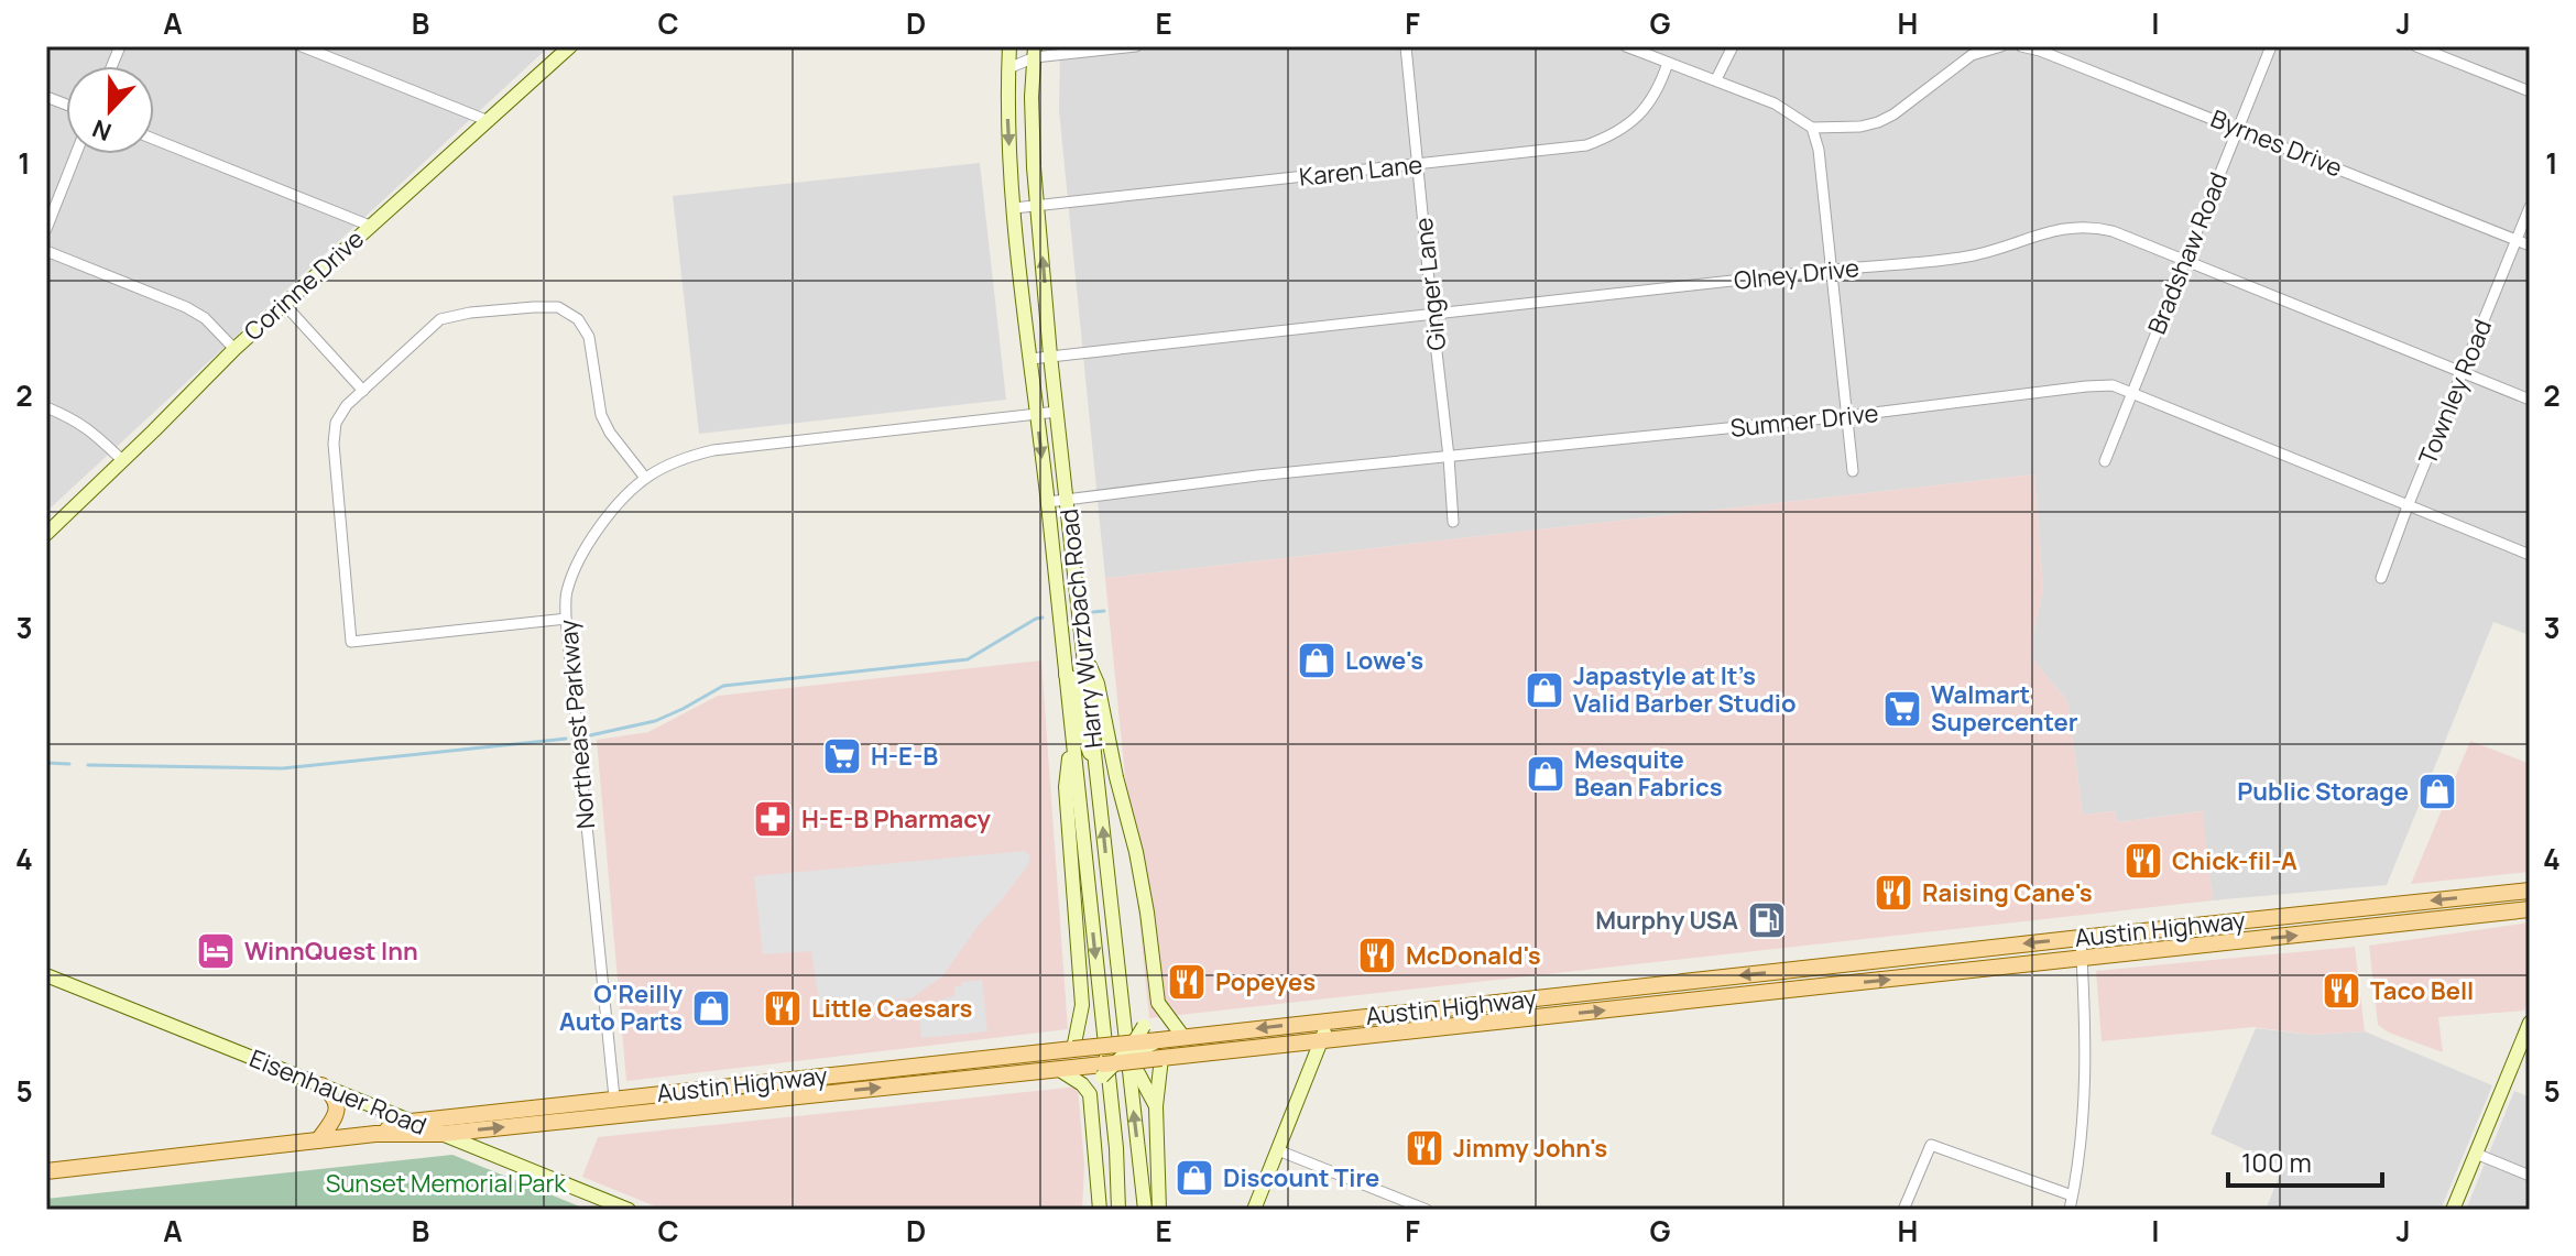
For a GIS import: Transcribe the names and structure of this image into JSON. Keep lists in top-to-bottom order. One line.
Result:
{"streets":{"main road":["Corinne Drive","Harry Wurzbach Road","Austin Highway","Eisenhauer Road"],"street":["Byrnes Drive","Karen Lane","Bradshaw Road","Olney Drive","Ginger Lane","Townley Road","Sumner Drive","Northeast Parkway"]},"crossings":[["Byrnes Drive","Bradshaw Road"],["Byrnes Drive","Townley Road"],["Karen Lane","Ginger Lane"],["Karen Lane","Harry Wurzbach Road"],["Bradshaw Road","Olney Drive"],["Bradshaw Road","Sumner Drive"],["Olney Drive","Ginger Lane"],["Olney Drive","Townley Road"],["Olney Drive","Harry Wurzbach Road"],["Ginger Lane","Sumner Drive"],["Townley Road","Sumner Drive"],["Sumner Drive","Harry Wurzbach Road"],["Harry Wurzbach Road","Northeast Parkway"],["Northeast Parkway","Austin Highway"],["Austin Highway","Eisenhauer Road"]],"parks":["Sunset Memorial Park"],"places":{"shop":["Lowe's","Japastyle at It’s Valid Barber Studio","Mesquite Bean Fabrics","Public Storage","O'Reilly Auto Parts","Discount Tire"],"supermarket":["Walmart Supercenter","H-E-B"],"pharmacy":["H-E-B Pharmacy"],"restaurant":["Chick-fil-A","Raising Cane's","McDonald's","Popeyes","Taco Bell","Little Caesars","Jimmy John's"],"fuel station":["Murphy USA"],"hotel":["WinnQuest Inn"]},"scale_bar":"100 m","north":"bottom","grid":{"columns":["A","B","C","D","E","F","G","H","I","J"],"rows":["1","2","3","4","5"]}}
